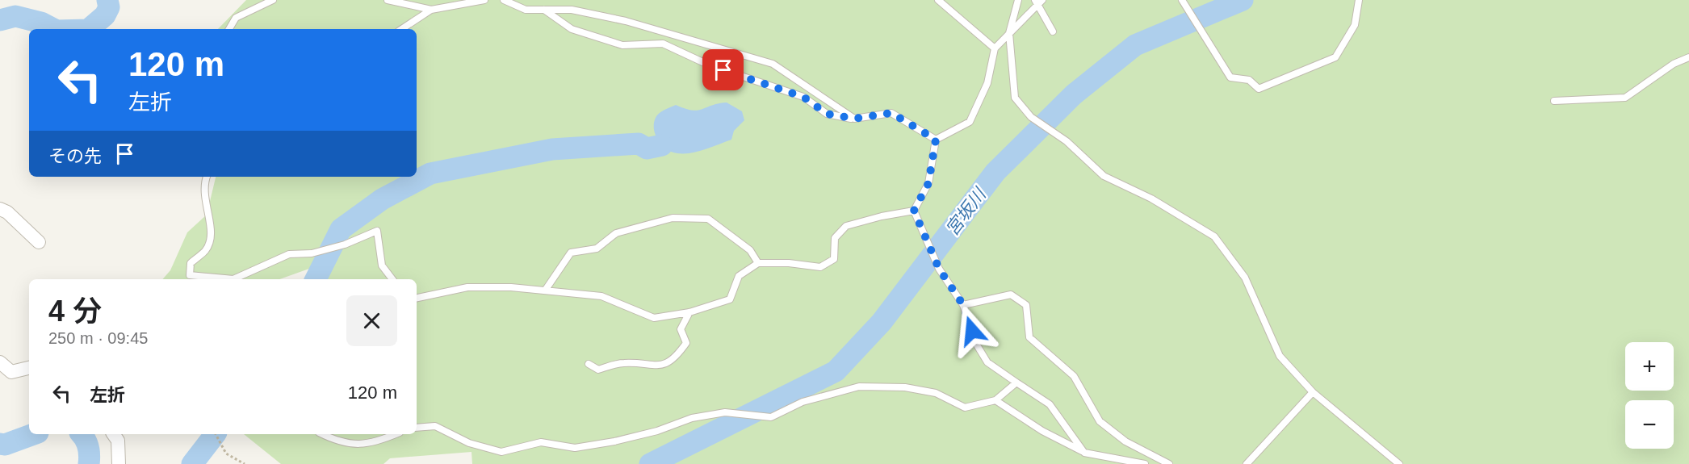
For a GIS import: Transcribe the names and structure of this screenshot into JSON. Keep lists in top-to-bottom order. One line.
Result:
{"water":["宮坂川"],"page":{"turn":["120 m","左折"],"then":"その先","heading":["4 分","250 m · 09:45"],"map_buttons":["+","−"],"list":[{"name":"左折","value":"120 m"}]}}
